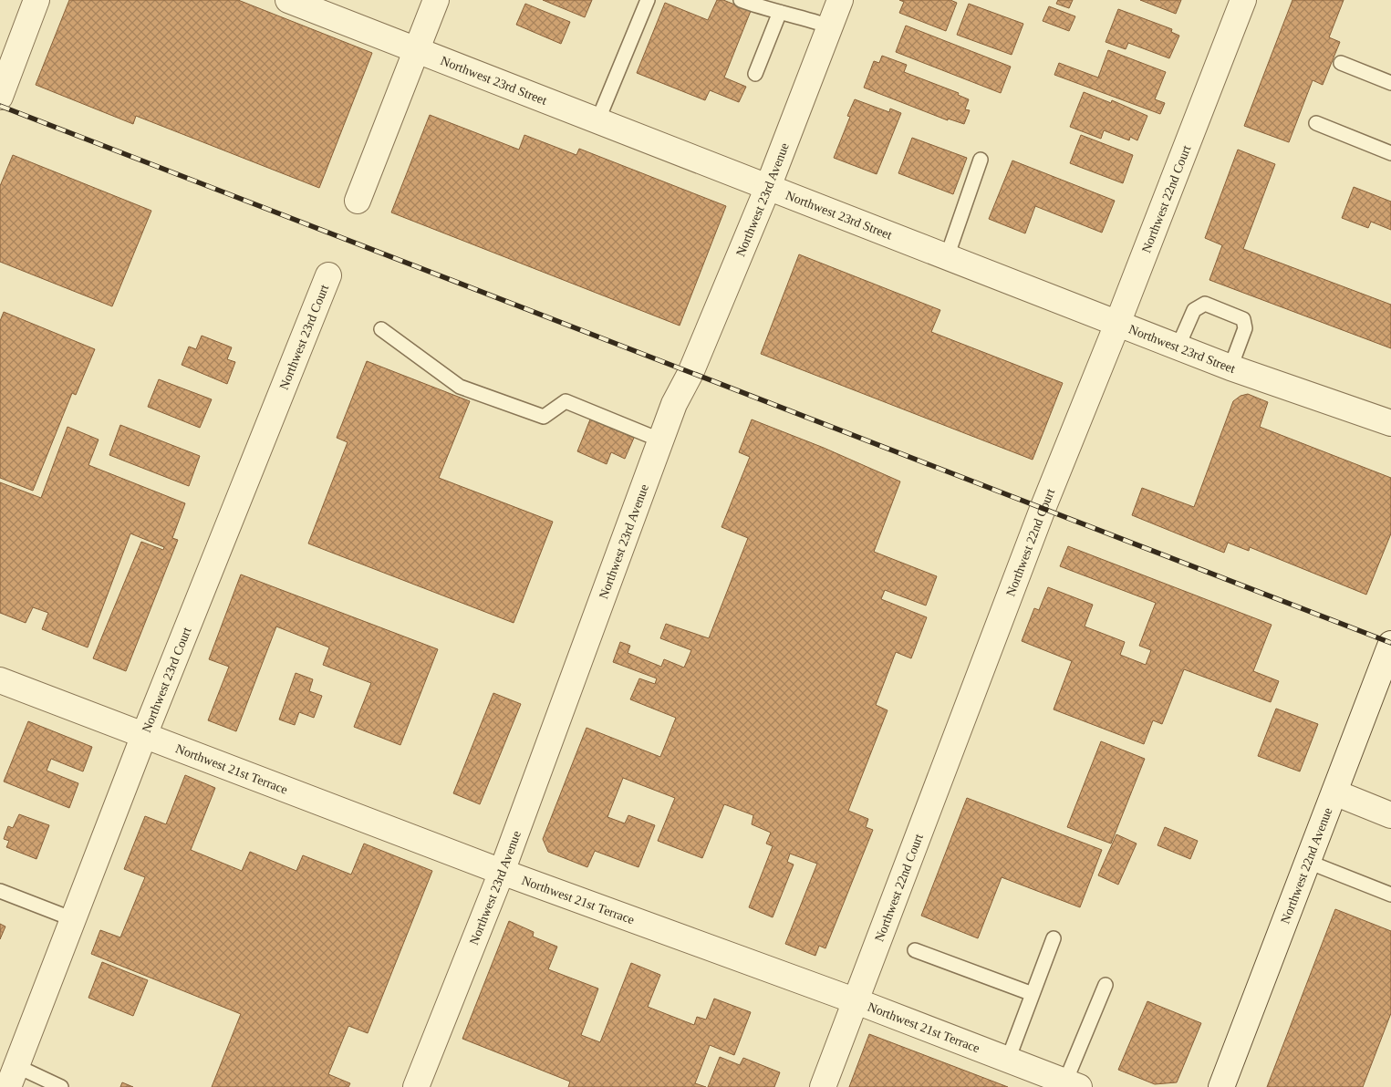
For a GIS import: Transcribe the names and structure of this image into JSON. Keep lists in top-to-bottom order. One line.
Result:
{"streets":{"street":["Northwest 23rd Street","Northwest 22nd Court","Northwest 23rd Avenue","Northwest 23rd Court","Northwest 21st Terrace","Northwest 22nd Avenue"]},"crossings":[["Northwest 23rd Street","Northwest 22nd Court"],["Northwest 23rd Street","Northwest 23rd Avenue"],["Northwest 22nd Court","Northwest 21st Terrace"],["Northwest 23rd Avenue","Northwest 21st Terrace"],["Northwest 23rd Court","Northwest 21st Terrace"]]}
